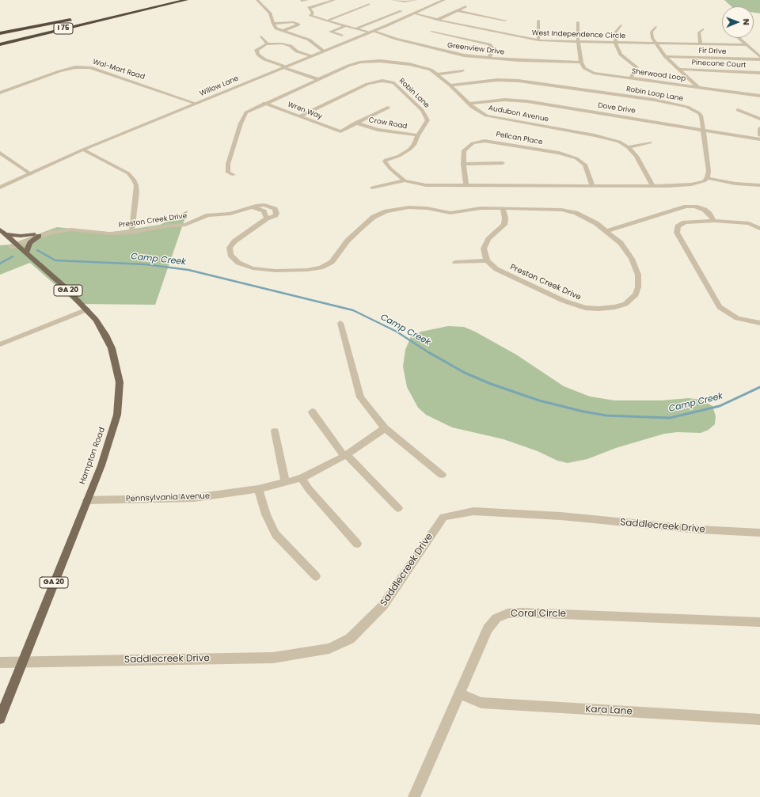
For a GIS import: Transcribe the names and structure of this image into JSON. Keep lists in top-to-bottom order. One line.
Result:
{"streets":{"highway":["I 75"],"main road":["GA 20","Hampton Road"],"street":["West Independence Circle","Greenview Drive","Fir Drive","Pinecone Court","Wal-Mart Road","Sherwood Loop","Willow Lane","Robin Lane","Robin Loop Lane","Dove Drive","Wren Way","Audubon Avenue","Crow Road","Pelican Place","Preston Creek Drive","Pennsylvania Avenue","Saddlecreek Drive","Coral Circle","Kara Lane"]},"crossings":[["West Independence Circle","Willow Lane"],["Greenview Drive","Sherwood Loop"],["Greenview Drive","Willow Lane"],["Wal-Mart Road","Willow Lane"],["Robin Lane","Wren Way"],["Robin Lane","Crow Road"],["Robin Lane","Pelican Place"],["Robin Loop Lane","Dove Drive"],["Robin Loop Lane","Audubon Avenue"],["Dove Drive","Audubon Avenue"],["Wren Way","Audubon Avenue"],["Wren Way","Crow Road"],["Preston Creek Drive","Hampton Road"],["Hampton Road","Pennsylvania Avenue"],["Hampton Road","Saddlecreek Drive"],["Coral Circle","Kara Lane"]],"water":["Camp Creek"],"north":"right"}
